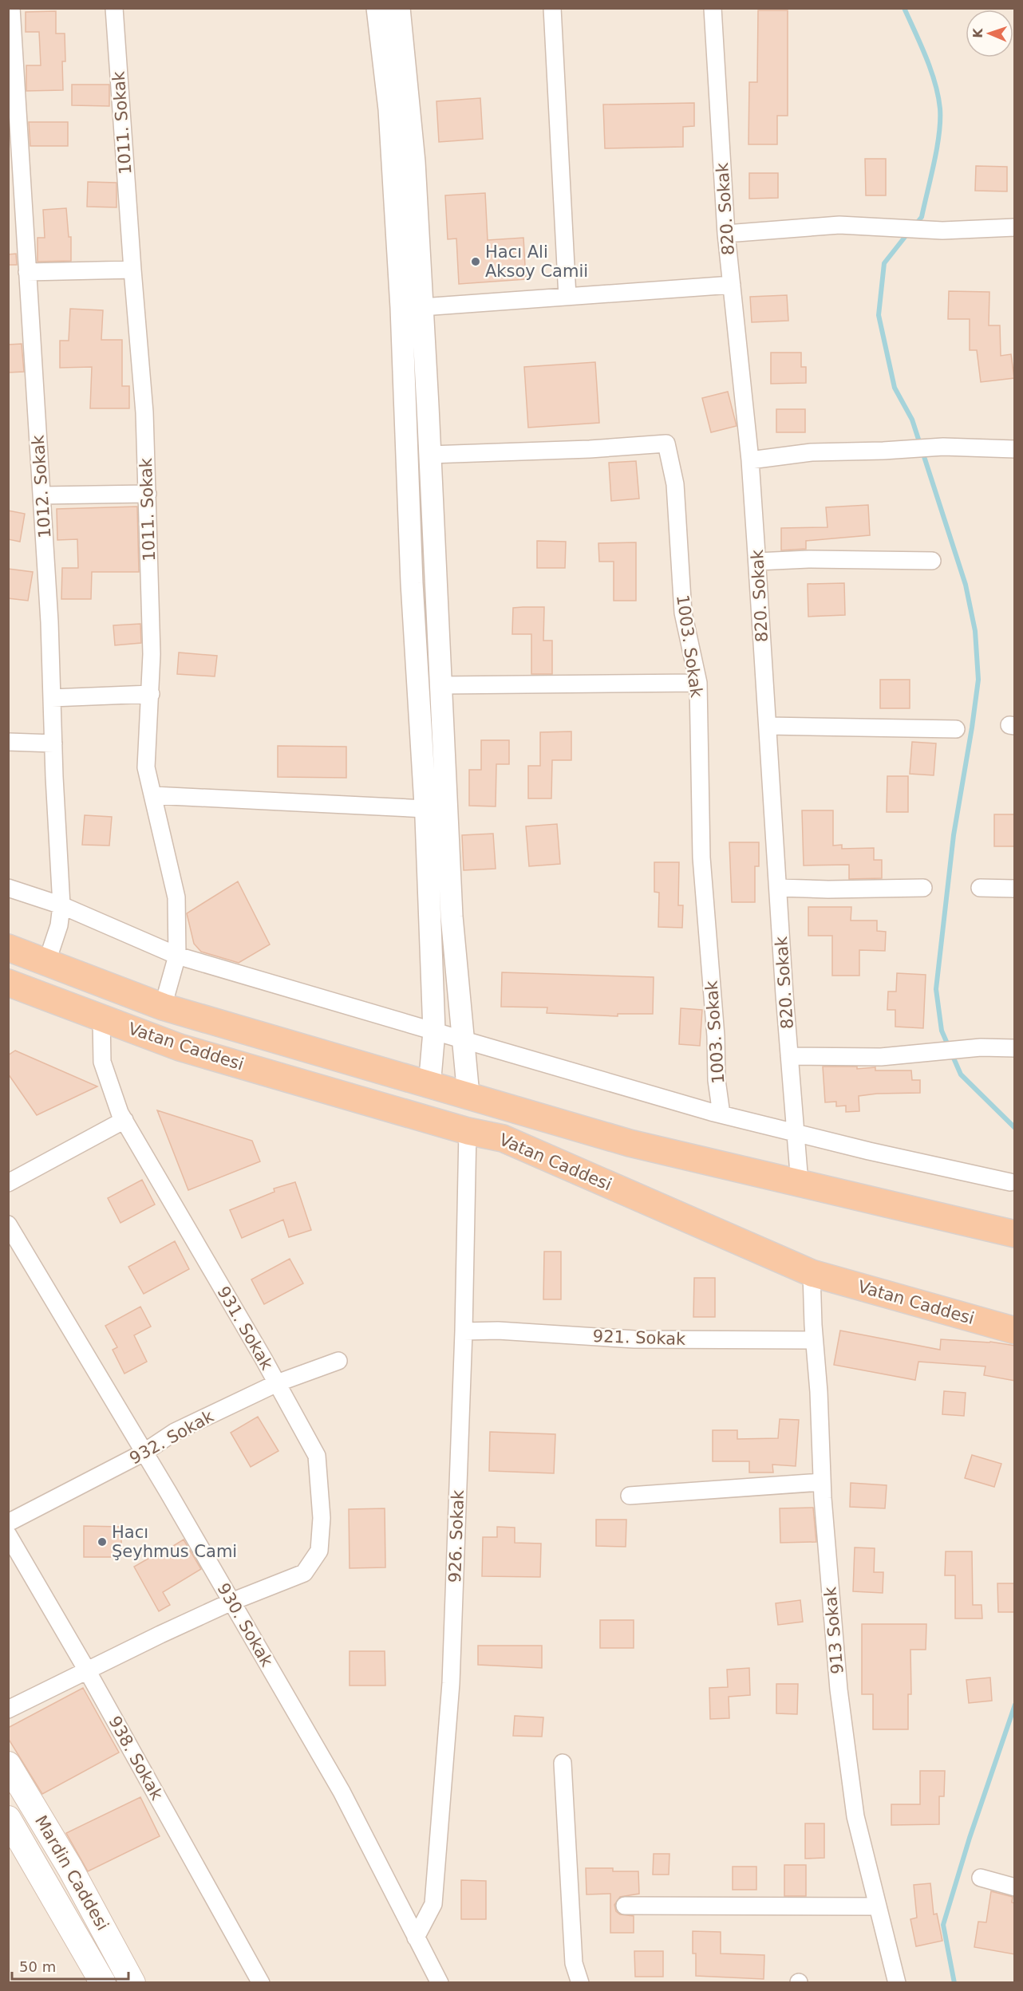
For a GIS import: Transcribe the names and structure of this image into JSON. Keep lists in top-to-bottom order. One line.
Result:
{"streets":{"highway":["Vatan Caddesi"],"main road":["Mardin Caddesi"],"street":["1011. Sokak","820. Sokak","1012. Sokak","1003. Sokak","931. Sokak","921. Sokak","932. Sokak","926. Sokak","930. Sokak","913 Sokak","938. Sokak"]},"crossings":[["1011. Sokak","Vatan Caddesi"],["820. Sokak","Vatan Caddesi"],["1012. Sokak","Vatan Caddesi"],["Vatan Caddesi","931. Sokak"],["Vatan Caddesi","926. Sokak"],["Vatan Caddesi","913 Sokak"],["931. Sokak","932. Sokak"],["931. Sokak","930. Sokak"],["931. Sokak","938. Sokak"],["921. Sokak","926. Sokak"],["921. Sokak","913 Sokak"],["932. Sokak","930. Sokak"],["926. Sokak","930. Sokak"]],"places":["Hacı Ali Aksoy Camii","Hacı Şeyhmus Cami"],"scale_bar":"50 m","north":"left"}
